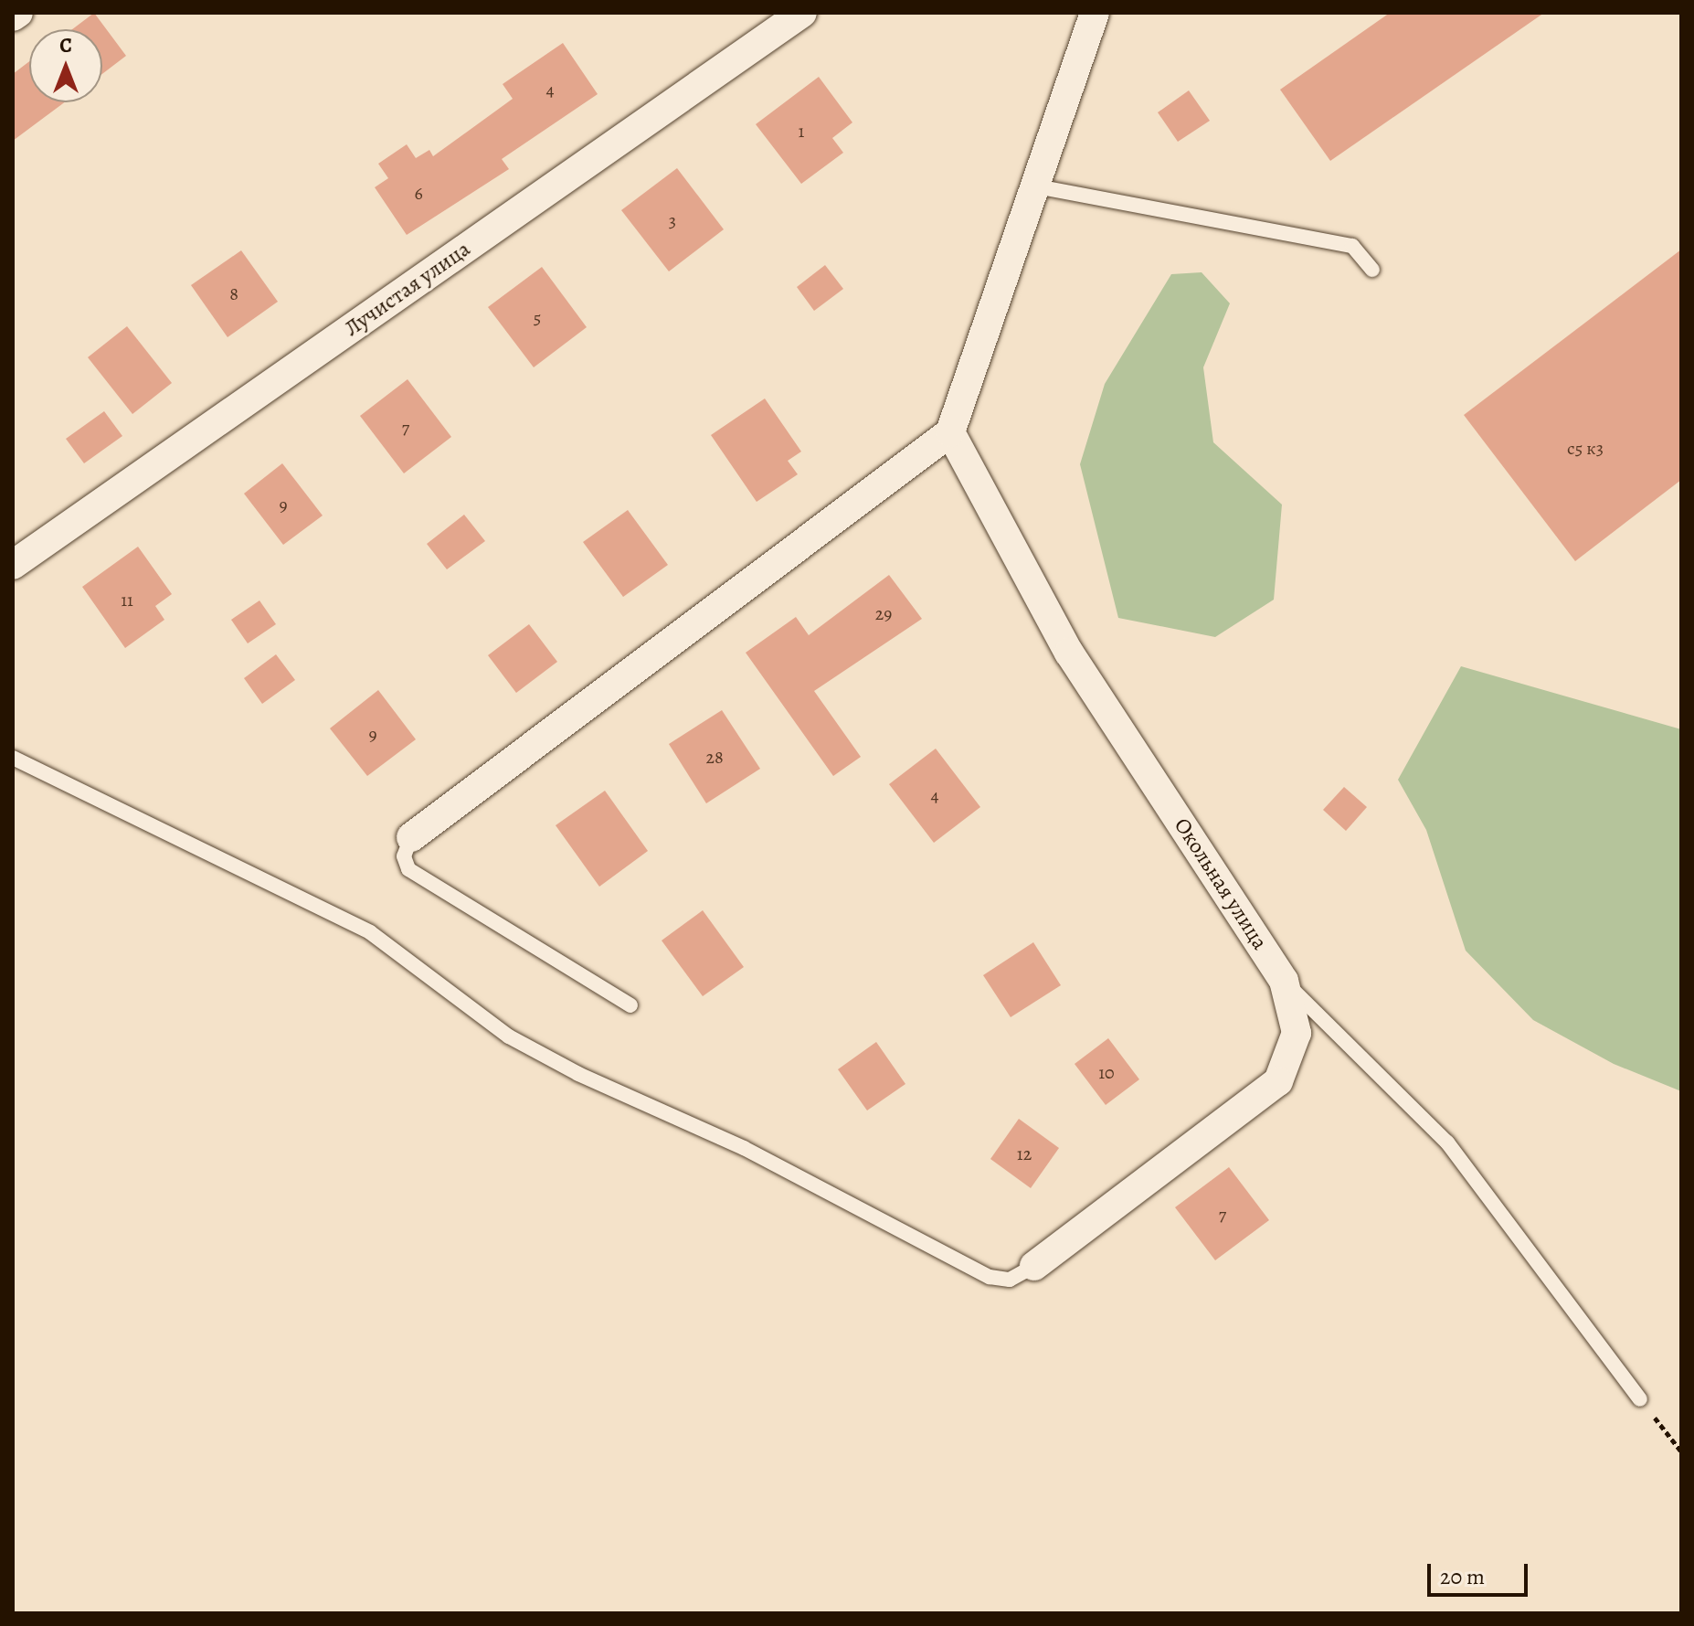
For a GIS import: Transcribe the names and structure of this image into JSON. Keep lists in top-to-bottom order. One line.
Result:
{"streets":{"street":["Лучистая улица","Окольная улица"]},"house_numbers":["4","1","6","3","8","5","7","с5 к3","9","11","29","9","28","4","10","12","7"],"scale_bar":"20 m","north":"top"}
